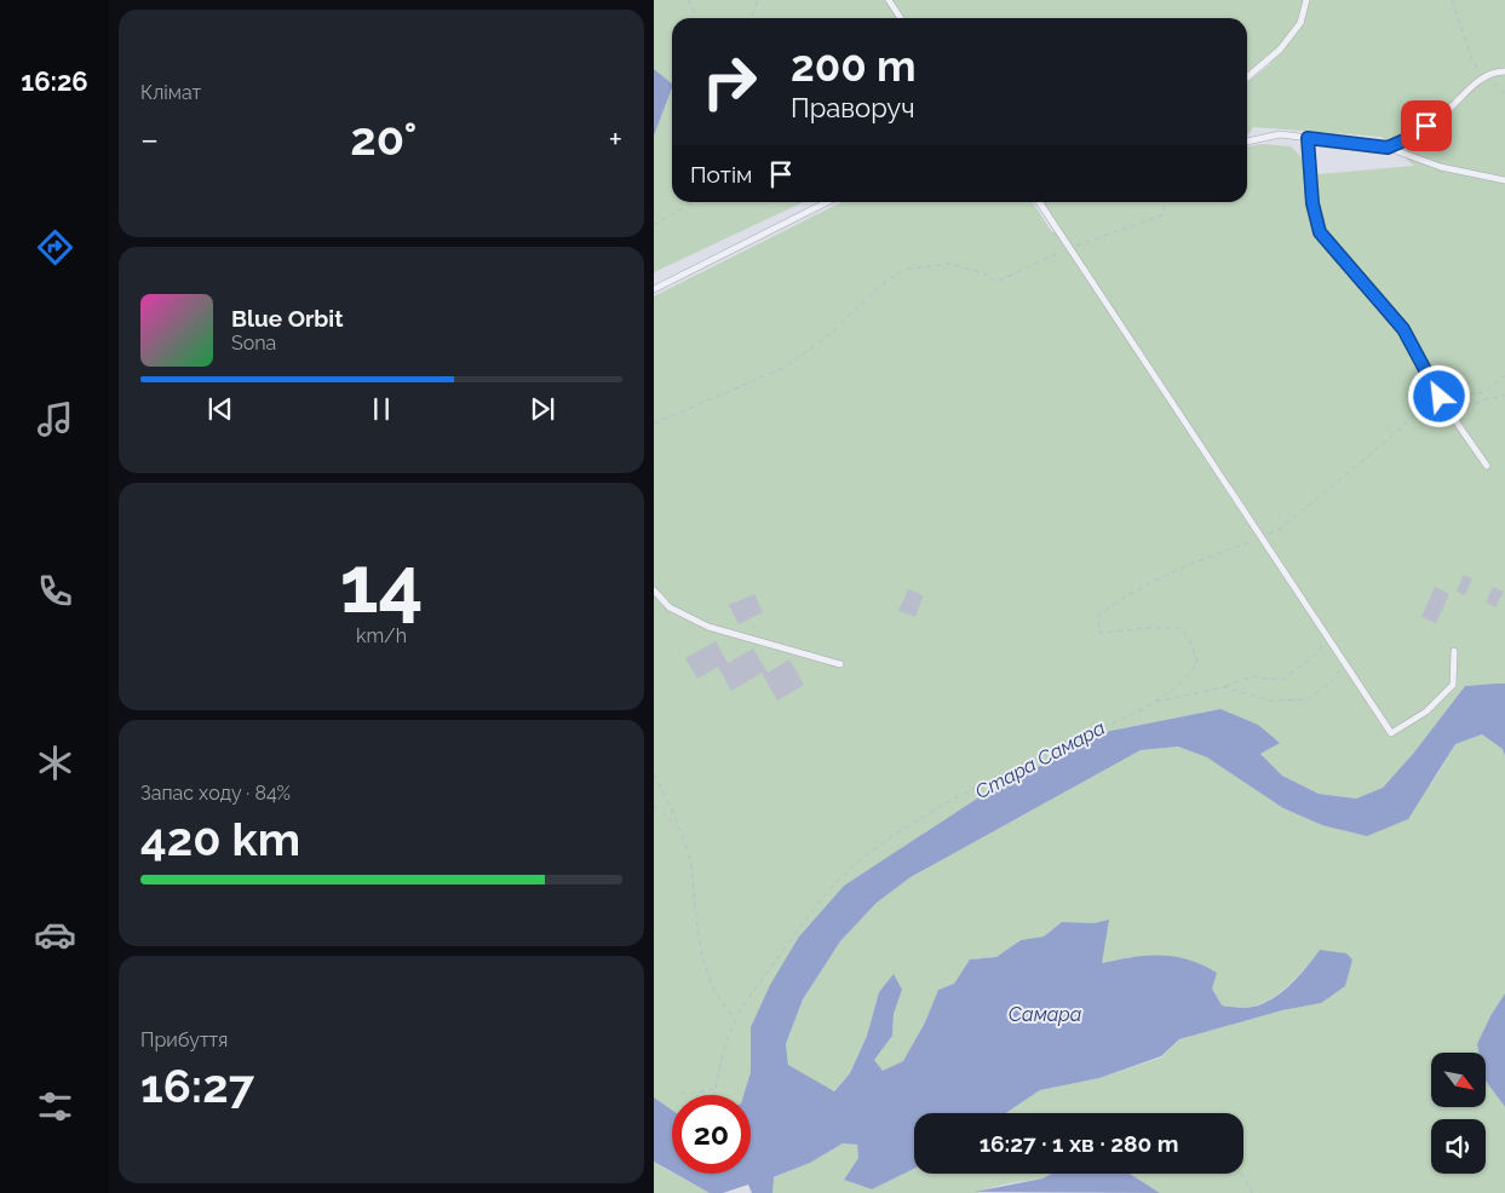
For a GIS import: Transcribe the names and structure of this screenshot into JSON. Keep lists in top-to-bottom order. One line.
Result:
{"water":["Стара Самара","Самара"],"north":"bottom right","page":{"tabs":"16:26","tile":["Клімат",["14","km/h"],["Запас ходу · 84%","420 km"],["Прибуття","16:27"]],"turn":["200 m","Праворуч"],"heat":["−","20°","+"],"then":"Потім","song":["Blue Orbit","Sona"],"limit":"20","trip":"16:27 · 1 хв · 280 m"}}
